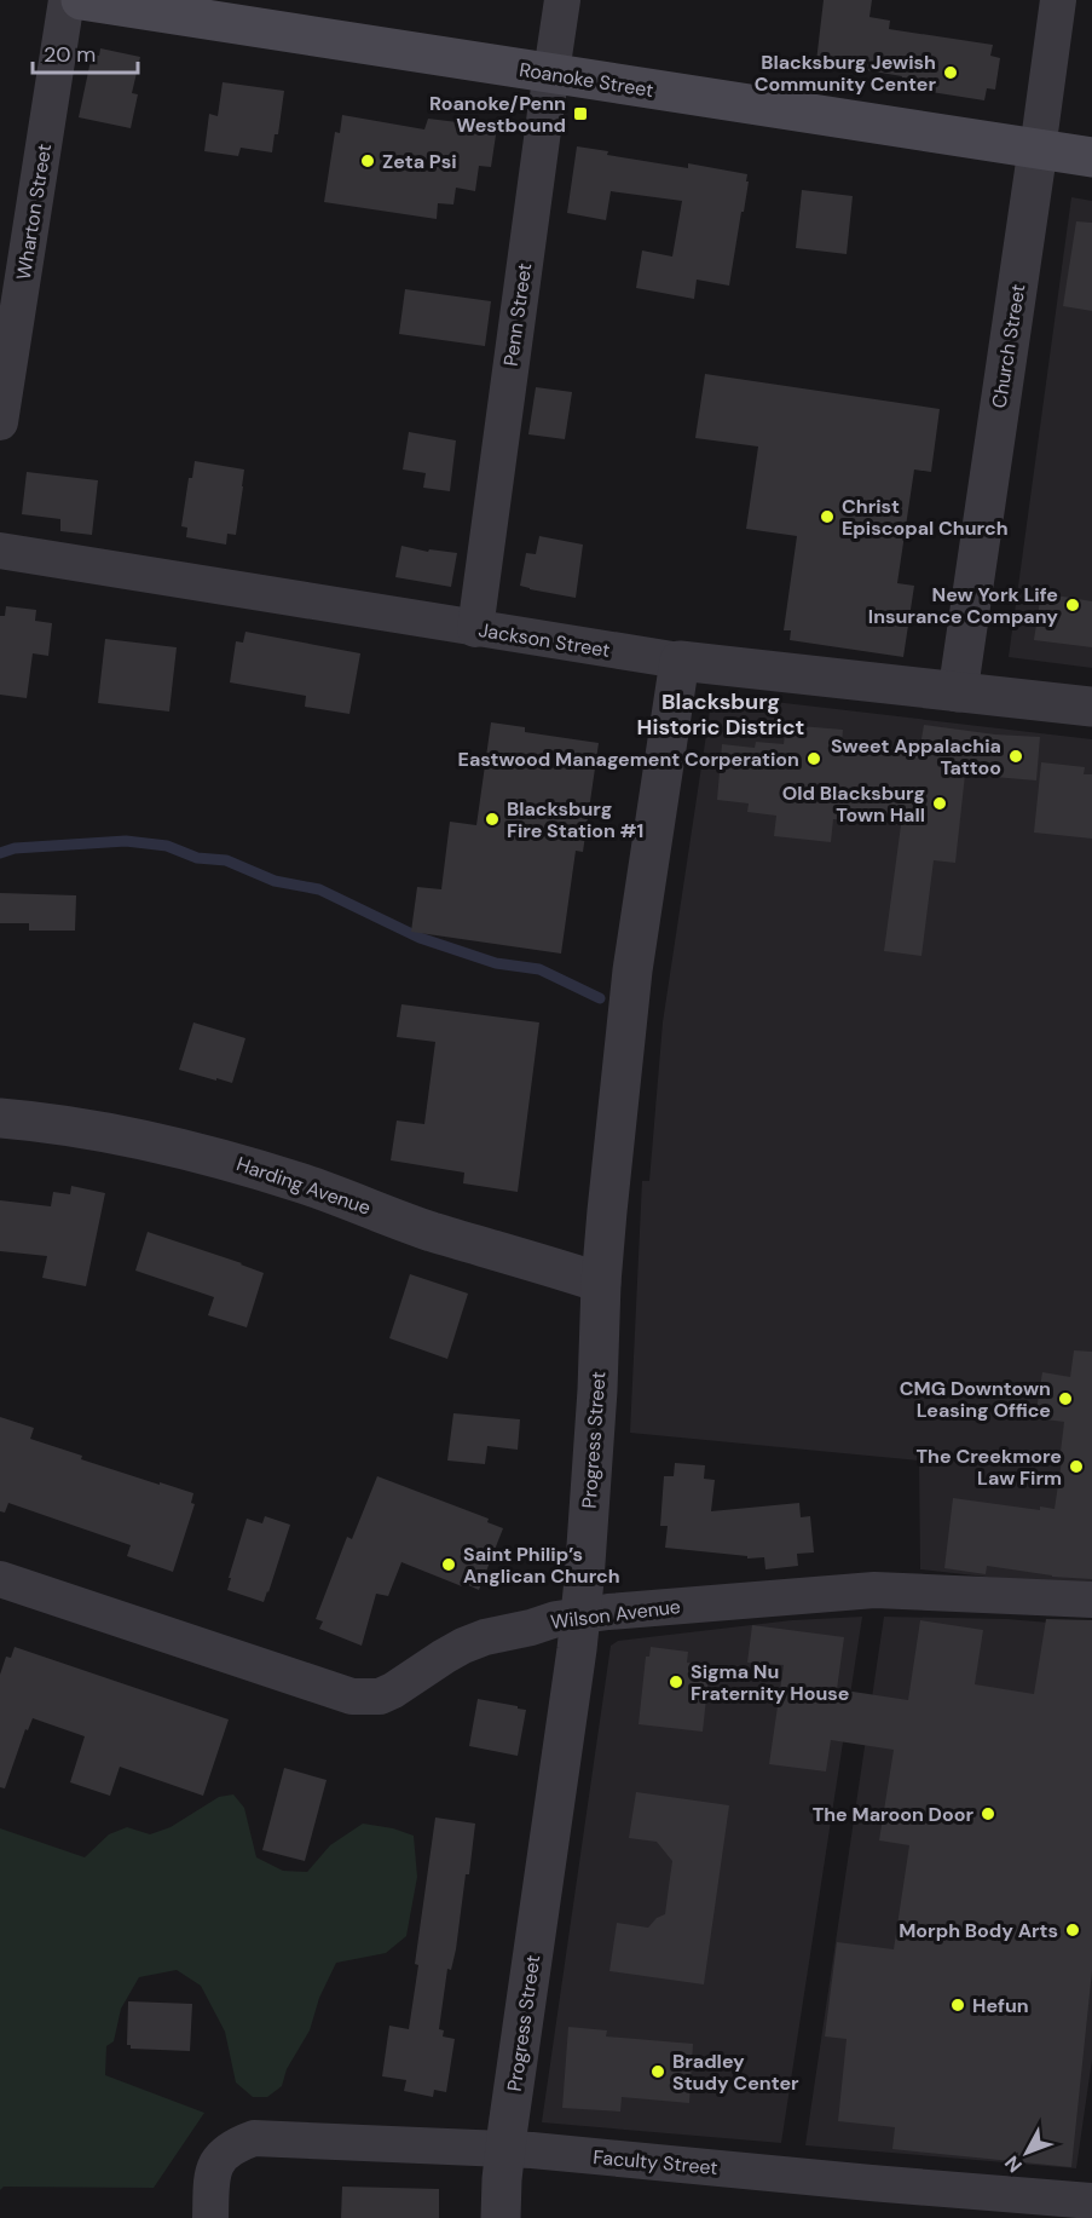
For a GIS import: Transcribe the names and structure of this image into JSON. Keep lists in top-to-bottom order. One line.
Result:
{"streets":{"main road":["Roanoke Street"],"street":["Wharton Street","Penn Street","Church Street","Jackson Street","Harding Avenue","Progress Street","Wilson Avenue","Faculty Street"]},"crossings":[["Roanoke Street","Penn Street"],["Roanoke Street","Church Street"],["Penn Street","Jackson Street"],["Church Street","Jackson Street"],["Jackson Street","Progress Street"],["Harding Avenue","Progress Street"],["Progress Street","Wilson Avenue"],["Progress Street","Faculty Street"]],"districts":["Blacksburg Historic District"],"places":{"other":["Blacksburg Jewish Community Center","Zeta Psi","Christ Episcopal Church","New York Life Insurance Company","Sweet Appalachia Tattoo","Eastwood Management Corperation","Old Blacksburg Town Hall","Blacksburg Fire Station #1","CMG Downtown Leasing Office","The Creekmore Law Firm","Saint Philip’s Anglican Church","Sigma Nu Fraternity House","The Maroon Door","Morph Body Arts","Hefun","Bradley Study Center"],"transit":["Roanoke/Penn Westbound"]},"scale_bar":"20 m","north":"bottom left"}
